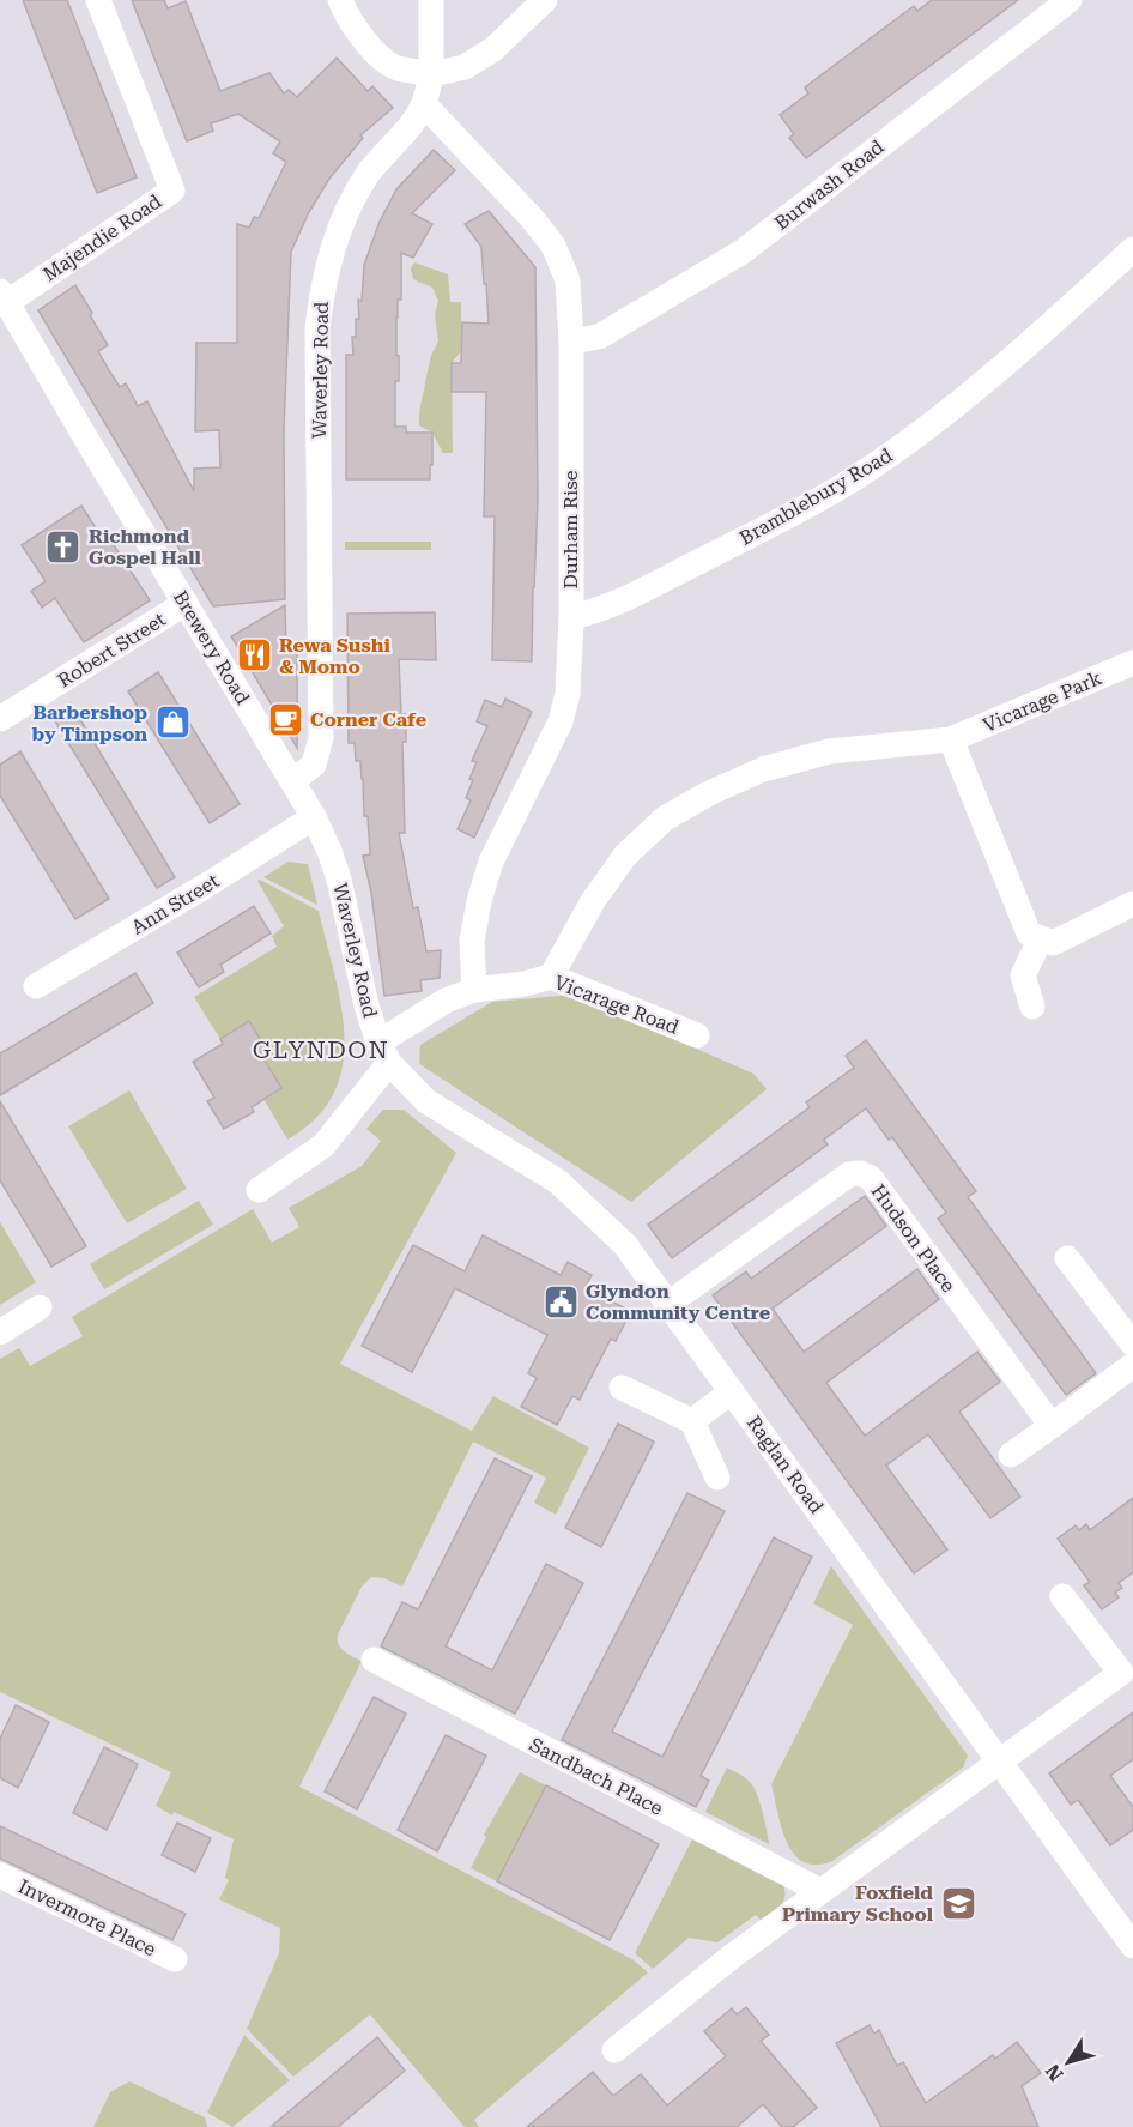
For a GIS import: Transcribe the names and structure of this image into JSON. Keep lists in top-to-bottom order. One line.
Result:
{"streets":{"street":["Burwash Road","Majendie Road","Waverley Road","Bramblebury Road","Durham Rise","Brewery Road","Robert Street","Vicarage Park","Ann Street","Vicarage Road","Hudson Place","Raglan Road","Sandbach Place","Invermore Place"]},"crossings":[["Burwash Road","Durham Rise"],["Majendie Road","Brewery Road"],["Waverley Road","Durham Rise"],["Waverley Road","Brewery Road"],["Waverley Road","Ann Street"],["Waverley Road","Vicarage Road"],["Waverley Road","Raglan Road"],["Bramblebury Road","Durham Rise"],["Durham Rise","Vicarage Road"],["Brewery Road","Robert Street"],["Brewery Road","Ann Street"],["Vicarage Park","Vicarage Road"],["Vicarage Road","Raglan Road"],["Hudson Place","Raglan Road"]],"districts":["GLYNDON"],"places":{"church":["Richmond Gospel Hall"],"restaurant":["Rewa Sushi & Momo"],"cafe":["Corner Cafe"],"shop":["Barbershop by Timpson"],"public building":["Glyndon Community Centre"],"school or university":["Foxfield Primary School"]},"north":"bottom left"}
